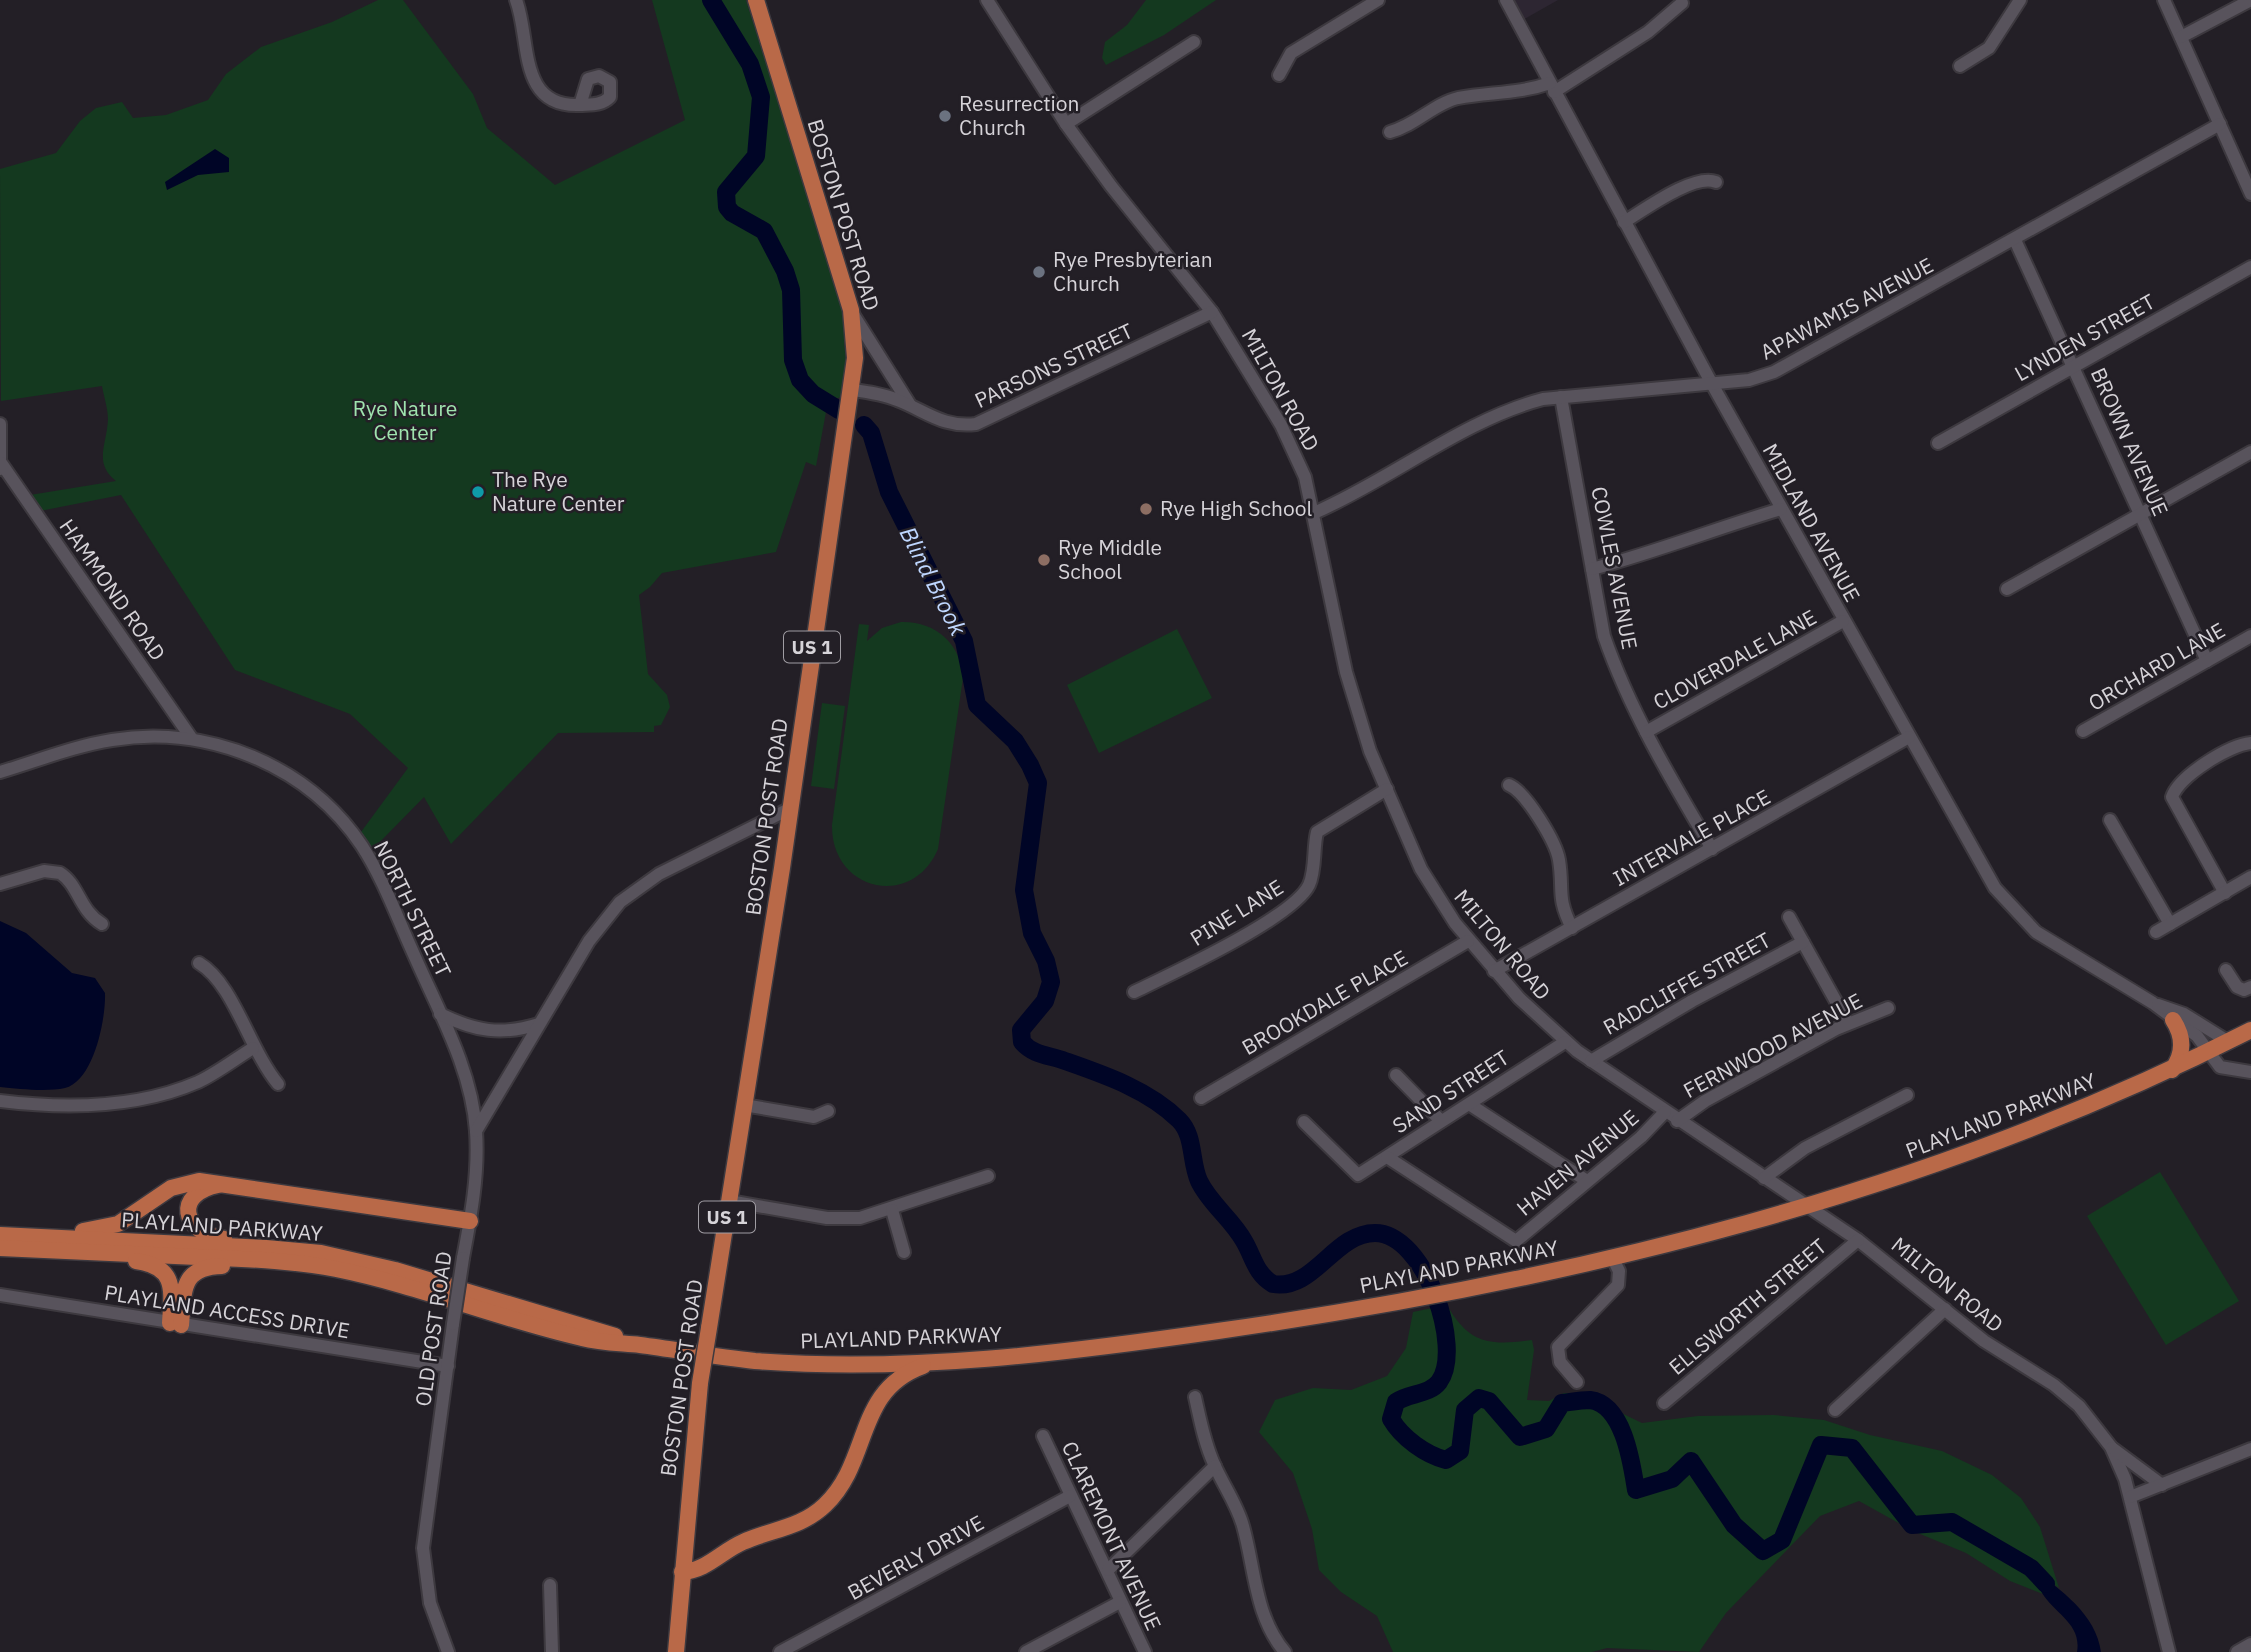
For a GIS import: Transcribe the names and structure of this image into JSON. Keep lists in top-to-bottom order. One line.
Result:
{"streets":{"main road":["BOSTON POST ROAD","US 1","PLAYLAND PARKWAY"],"street":["APAWAMIS AVENUE","LYNDEN STREET","PARSONS STREET","MILTON ROAD","BROWN AVENUE","MIDLAND AVENUE","COWLES AVENUE","HAMMOND ROAD","CLOVERDALE LANE","ORCHARD LANE","INTERVALE PLACE","NORTH STREET","PINE LANE","RADCLIFFE STREET","BROOKDALE PLACE","FERNWOOD AVENUE","SAND STREET","HAVEN AVENUE","ELLSWORTH STREET","PLAYLAND ACCESS DRIVE","OLD POST ROAD","CLAREMONT AVENUE","BEVERLY DRIVE"]},"crossings":[["BOSTON POST ROAD","PARSONS STREET"],["BOSTON POST ROAD","OLD POST ROAD"],["APAWAMIS AVENUE","MILTON ROAD"],["APAWAMIS AVENUE","BROWN AVENUE"],["APAWAMIS AVENUE","MIDLAND AVENUE"],["APAWAMIS AVENUE","COWLES AVENUE"],["LYNDEN STREET","BROWN AVENUE"],["PARSONS STREET","MILTON ROAD"],["MILTON ROAD","INTERVALE PLACE"],["MILTON ROAD","PINE LANE"],["MILTON ROAD","RADCLIFFE STREET"],["MILTON ROAD","BROOKDALE PLACE"],["MILTON ROAD","FERNWOOD AVENUE"],["MILTON ROAD","SAND STREET"],["MILTON ROAD","PLAYLAND PARKWAY"],["MILTON ROAD","HAVEN AVENUE"],["MILTON ROAD","ELLSWORTH STREET"],["BROWN AVENUE","ORCHARD LANE"],["MIDLAND AVENUE","CLOVERDALE LANE"],["MIDLAND AVENUE","INTERVALE PLACE"],["MIDLAND AVENUE","PLAYLAND PARKWAY"],["COWLES AVENUE","CLOVERDALE LANE"],["COWLES AVENUE","INTERVALE PLACE"],["HAMMOND ROAD","NORTH STREET"],["NORTH STREET","OLD POST ROAD"],["SAND STREET","HAVEN AVENUE"],["PLAYLAND ACCESS DRIVE","OLD POST ROAD"],["CLAREMONT AVENUE","BEVERLY DRIVE"]],"water":["Blind Brook"],"parks":["Rye Nature Center"],"places":["Resurrection Church","Rye Presbyterian Church","The Rye Nature Center","Rye High School","Rye Middle School"]}
